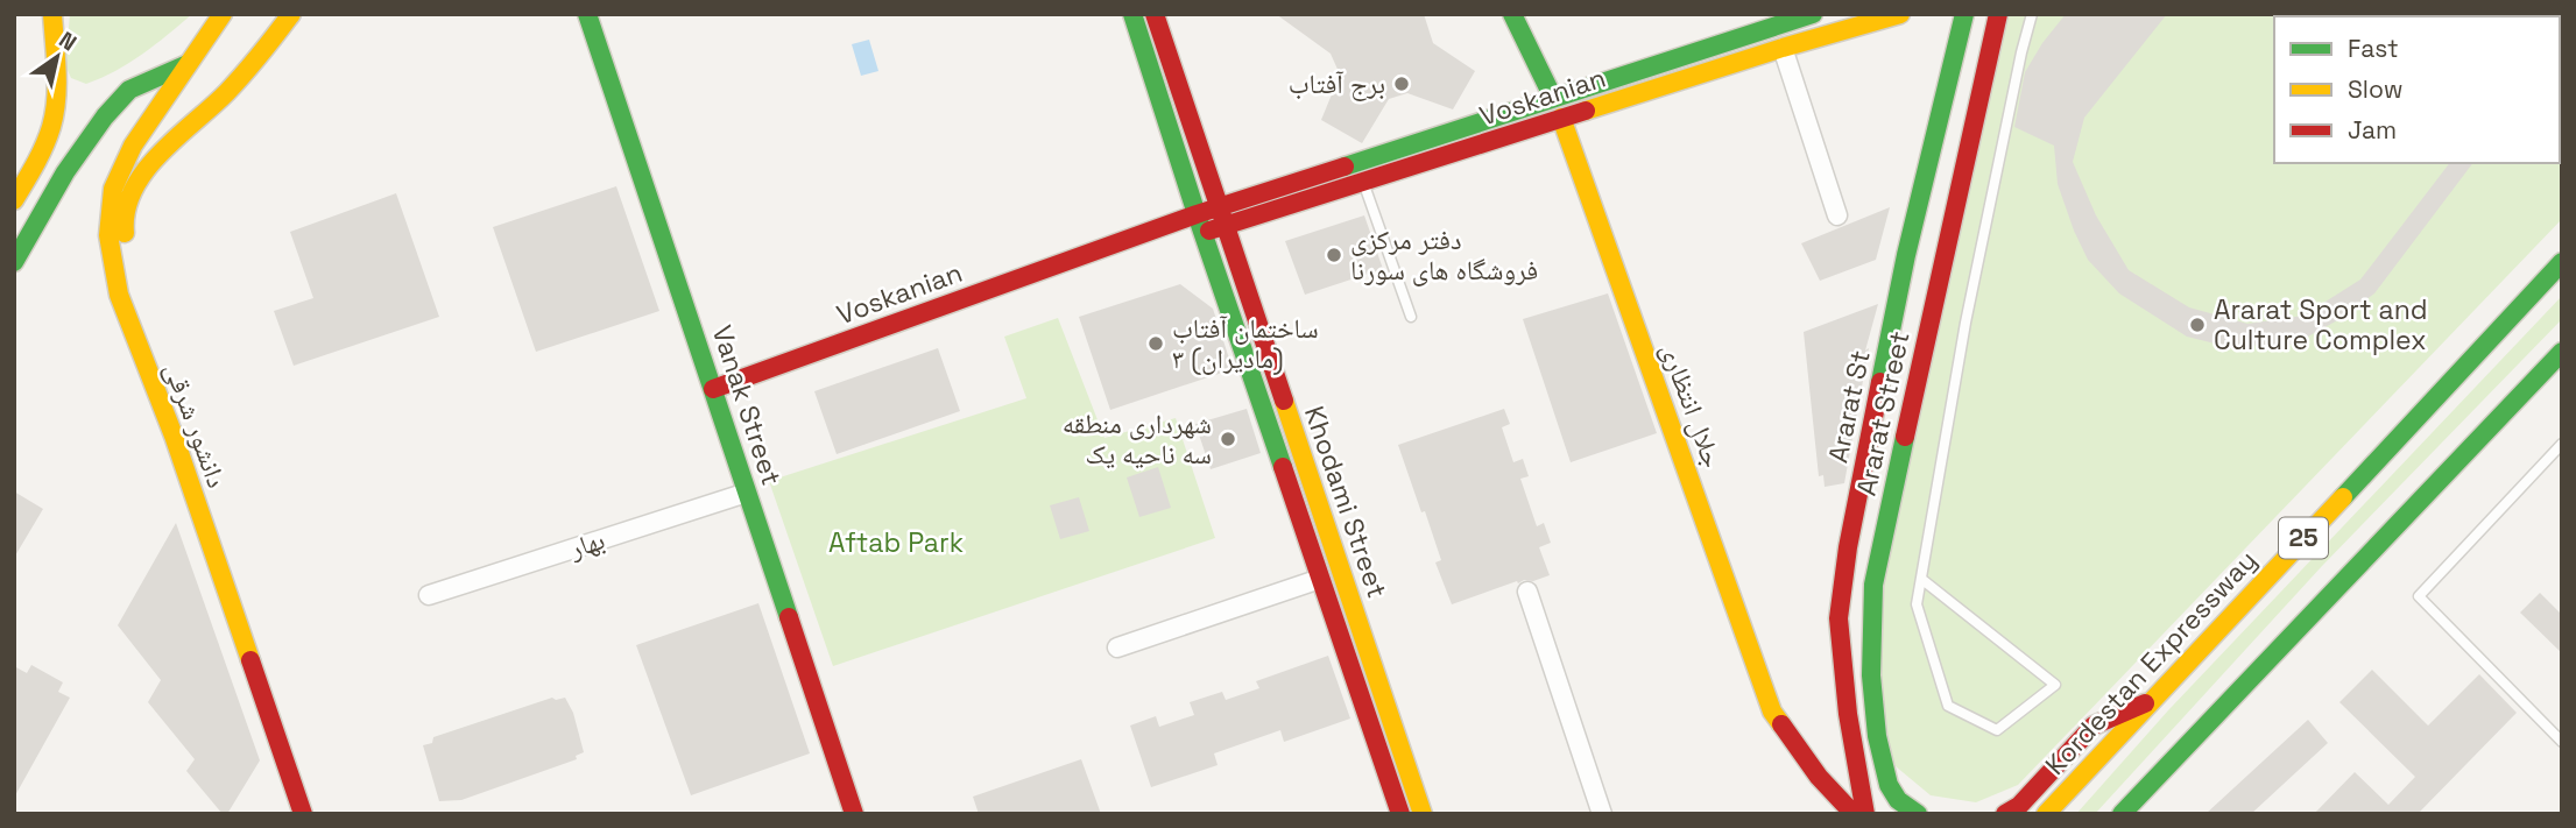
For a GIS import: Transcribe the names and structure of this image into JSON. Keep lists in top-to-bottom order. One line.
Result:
{"streets":{"main road":["Voskanian","Vanak Street","جلال انتظاری","Ararat St","Ararat Street","دانشور شرقی","Khodami Street","25","Kordestan Expressway"],"street":["بهار"]},"crossings":[["Voskanian","Vanak Street"],["Voskanian","جلال انتظاری"],["Voskanian","Khodami Street"],["Vanak Street","بهار"]],"parks":["Aftab Park"],"places":["برج آفتاب","دفتر مرکزی فروشگاه های سورنا","Ararat Sport and Culture Complex","ساختمان آفتاب ۳ (مادیران)","شهرداری منطقه سه ناحیه یک"],"legend":["Fast","Slow","Jam"],"north":"top right"}
